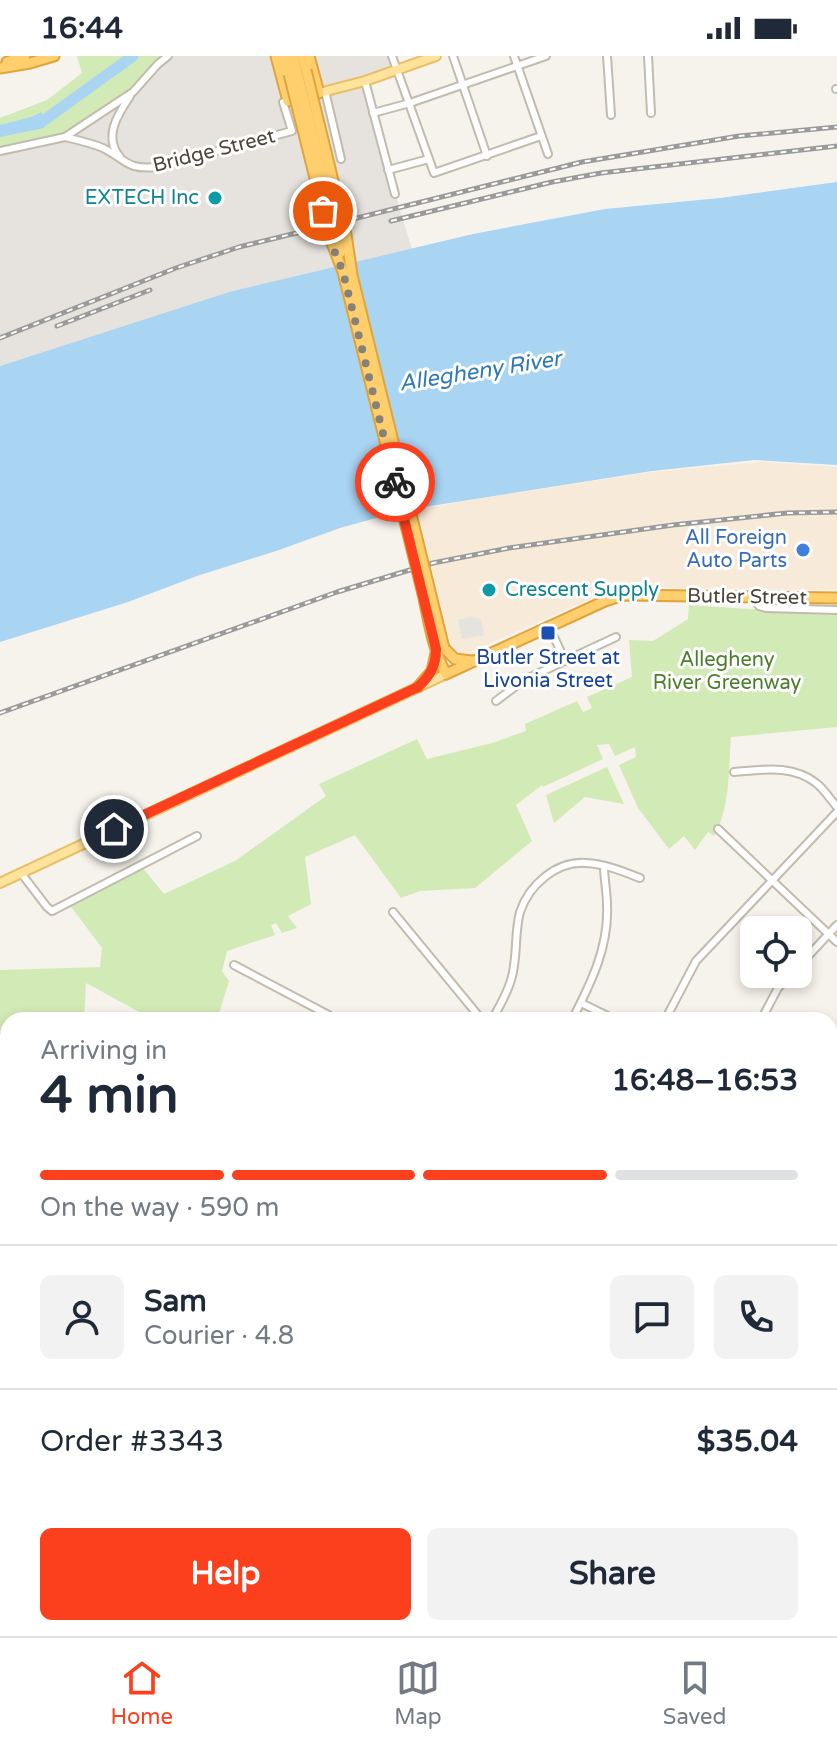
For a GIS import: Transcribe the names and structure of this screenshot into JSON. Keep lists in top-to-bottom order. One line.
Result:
{"streets":{"highway":["Butler Street"],"street":["Bridge Street"]},"water":["Allegheny River"],"parks":["Allegheny River Greenway"],"places":{"other":["EXTECH Inc","All Foreign Auto Parts","Crescent Supply"],"transit":["Butler Street at Livonia Street"]},"page":{"status":"16:44","heading":["4 min","Arriving in","16:48–16:53"],"panel":["Sam","Courier · 4.8","Order #3343","$35.04"],"bar":"On the way · 590 m","buttons":["Help","Share"],"tabs":["Home","Map","Saved"]}}
